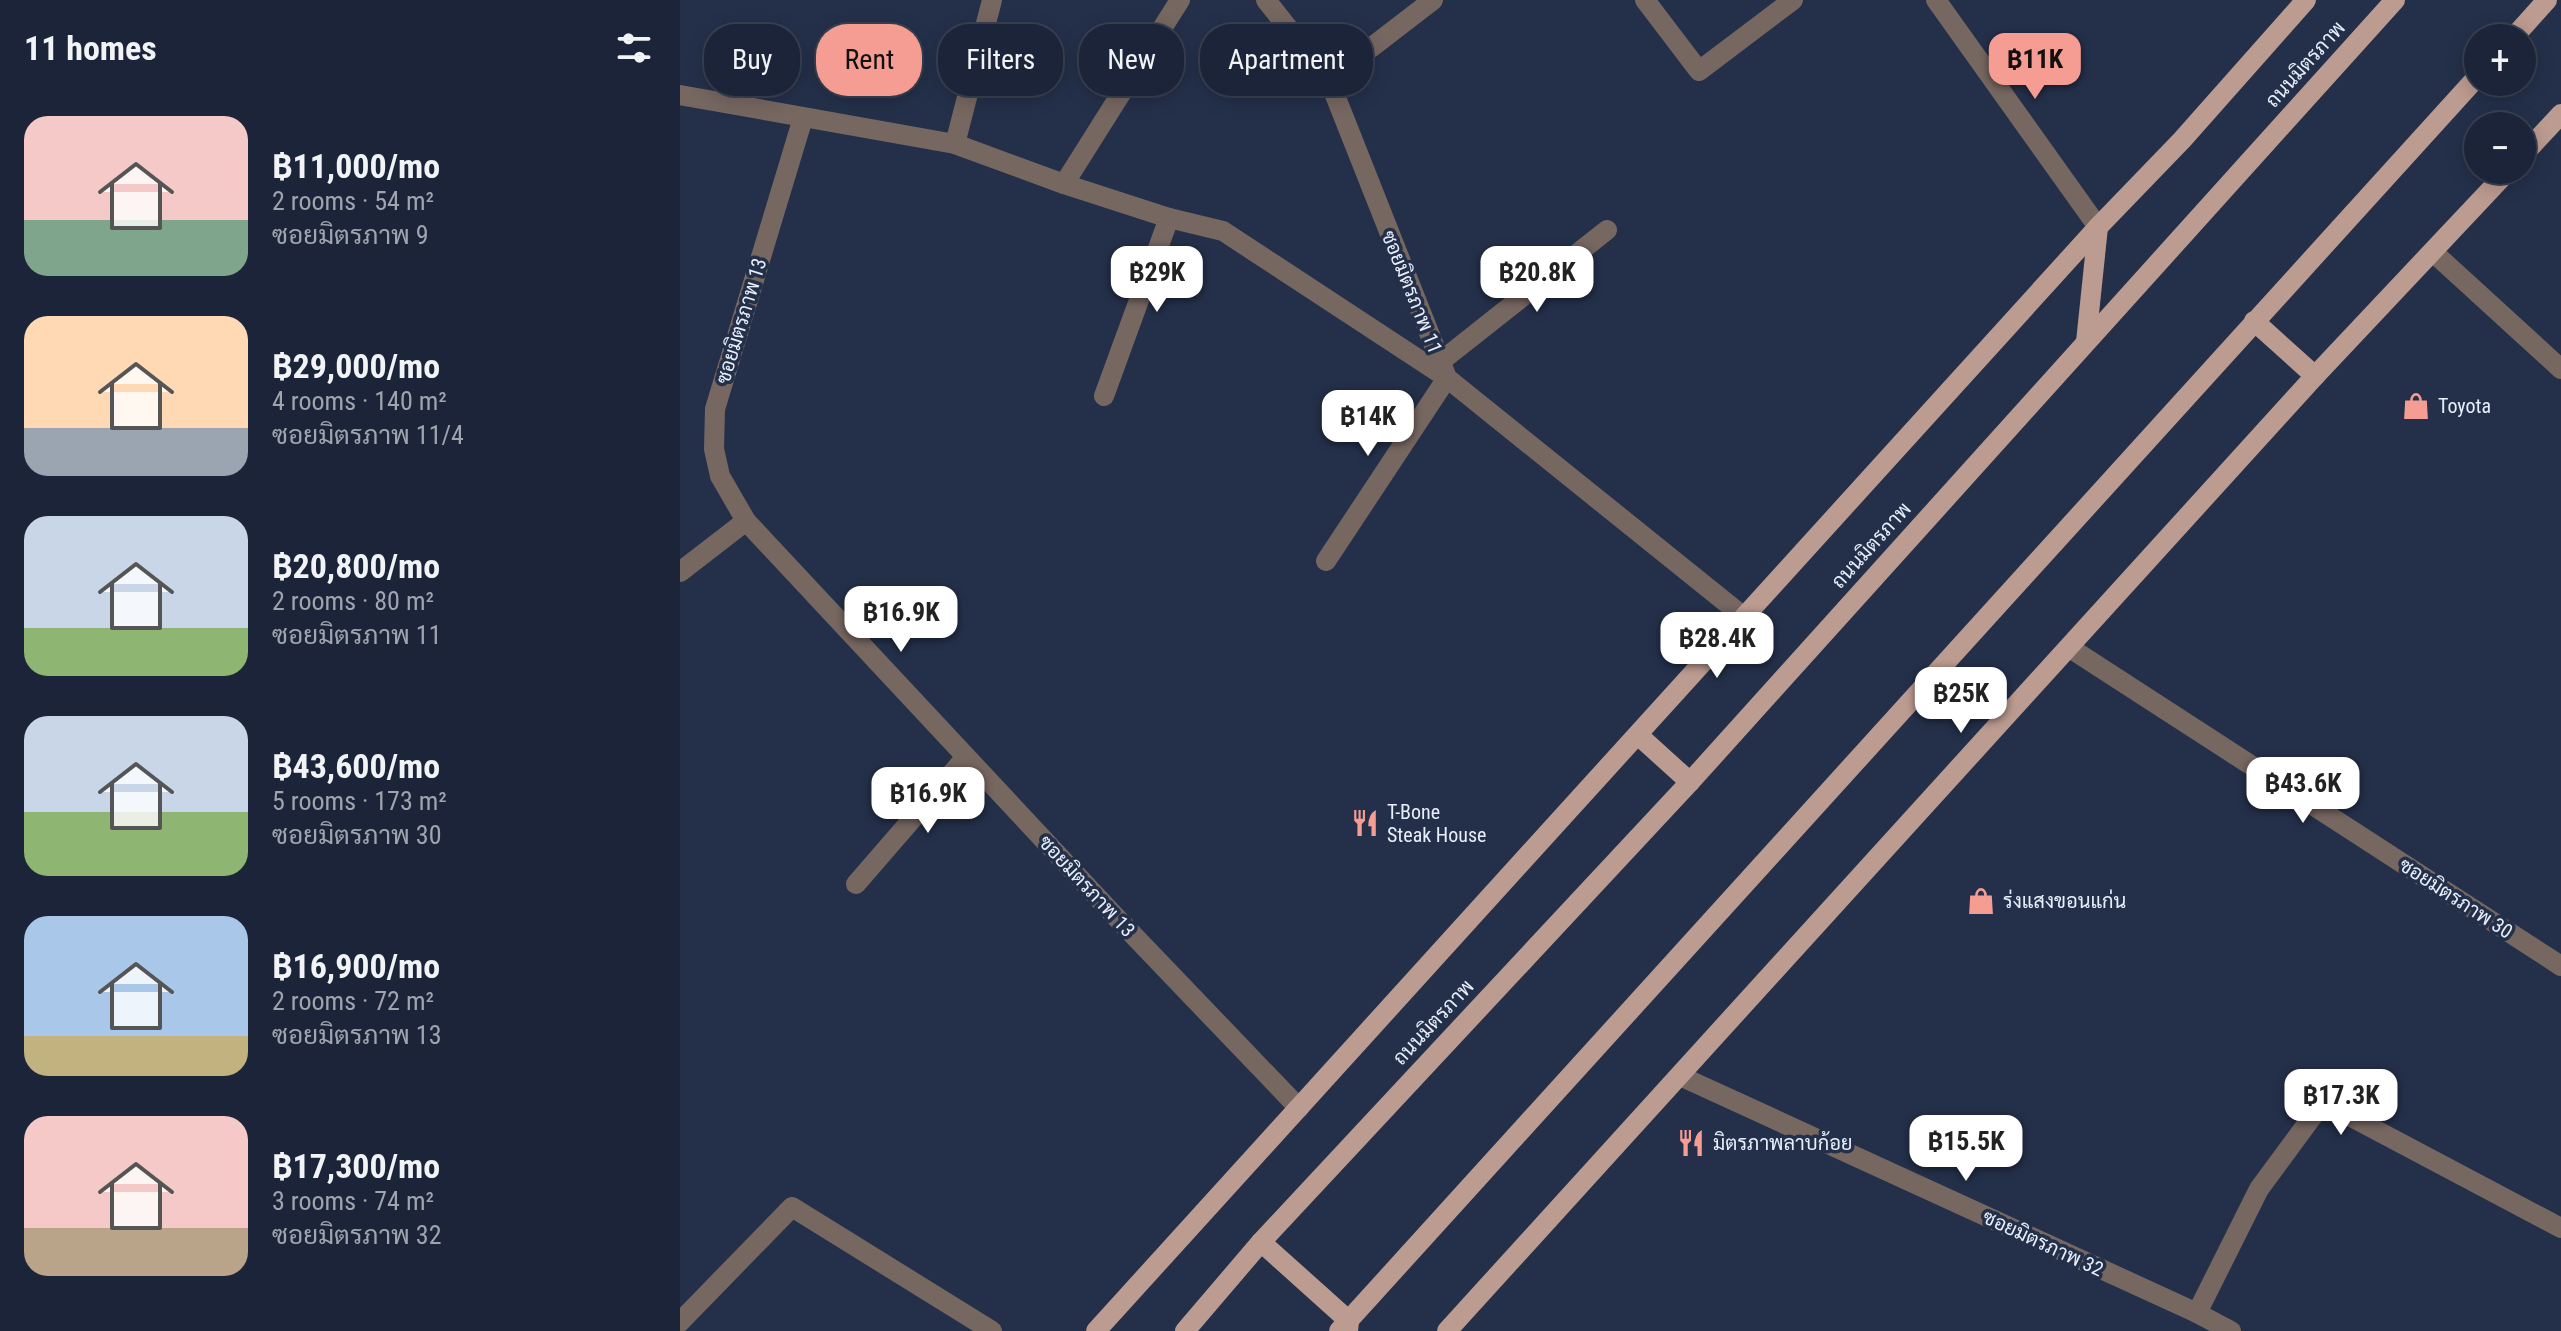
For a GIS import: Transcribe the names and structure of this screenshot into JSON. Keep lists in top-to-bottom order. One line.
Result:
{"streets":{"main road":["ถนนมิตรภาพ"],"street":["ซอยมิตรภาพ 11","ซอยมิตรภาพ 13","ซอยมิตรภาพ 30","ซอยมิตรภาพ 32"]},"crossings":[["ถนนมิตรภาพ","ซอยมิตรภาพ 11"],["ถนนมิตรภาพ","ซอยมิตรภาพ 13"]],"places":{"shop":["Toyota","ร่งแสงขอนแก่น"],"restaurant":["T-Bone Steak House","มิตรภาพลาบก้อย"]},"page":{"heading":"11 homes","map_buttons":["+","−"],"chip":["Buy","Rent","Filters","New","Apartment"],"price":["฿11K","฿29K","฿20.8K","฿14K","฿16.9K","฿28.4K","฿25K","฿43.6K","฿16.9K","฿17.3K","฿15.5K"],"list":[{"name":"฿11,000/mo","note":"2 rooms · 54 m² · ซอยมิตรภาพ 9"},{"name":"฿29,000/mo","note":"4 rooms · 140 m² · ซอยมิตรภาพ 11/4"},{"name":"฿20,800/mo","note":"2 rooms · 80 m² · ซอยมิตรภาพ 11"},{"name":"฿43,600/mo","note":"5 rooms · 173 m² · ซอยมิตรภาพ 30"},{"name":"฿16,900/mo","note":"2 rooms · 72 m² · ซอยมิตรภาพ 13"},{"name":"฿17,300/mo","note":"3 rooms · 74 m² · ซอยมิตรภาพ 32"}]}}
